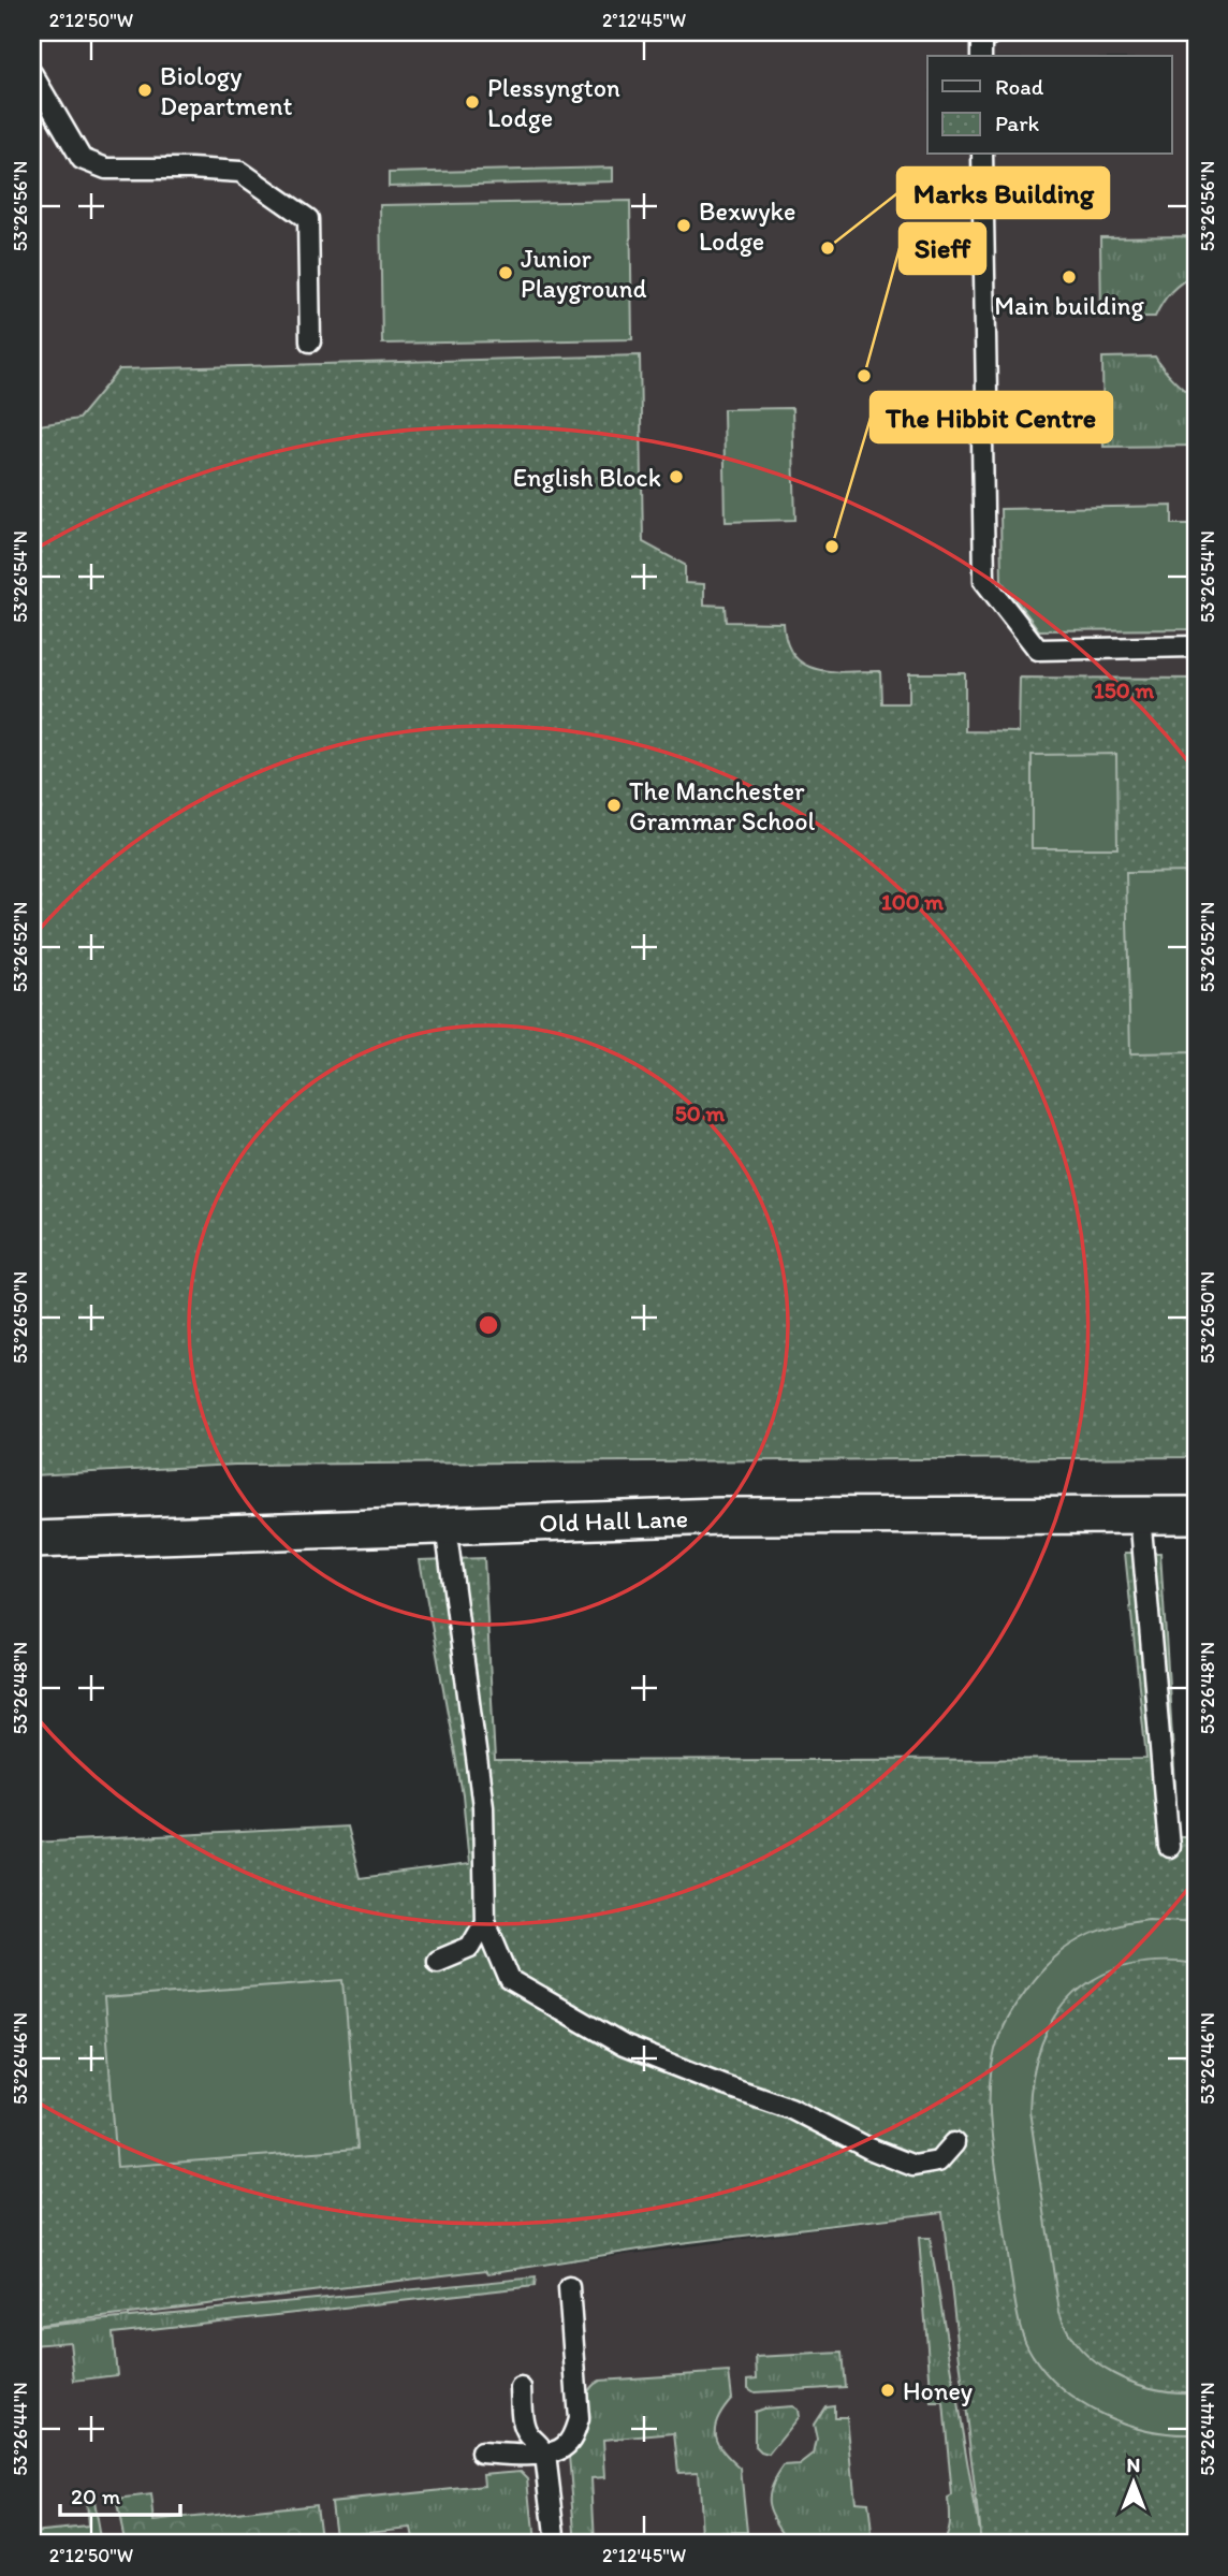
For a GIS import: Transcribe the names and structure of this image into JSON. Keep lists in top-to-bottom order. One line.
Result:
{"streets":{"street":["Old Hall Lane"]},"places":["Biology Department","Plessyngton Lodge","Bexwyke Lodge","Marks Building","Junior Playground","Main building","Sieff","English Block","The Hibbit Centre","The Manchester Grammar School","Honey"],"legend":["Road","Park"],"scale_bar":"20 m","north":"top","coordinates":["2°12'50\"W","2°12'45\"W","53°26'56\"N","53°26'54\"N","53°26'52\"N","53°26'50\"N","53°26'48\"N","53°26'46\"N","53°26'44\"N"],"rings":["150 m","100 m","50 m"]}
